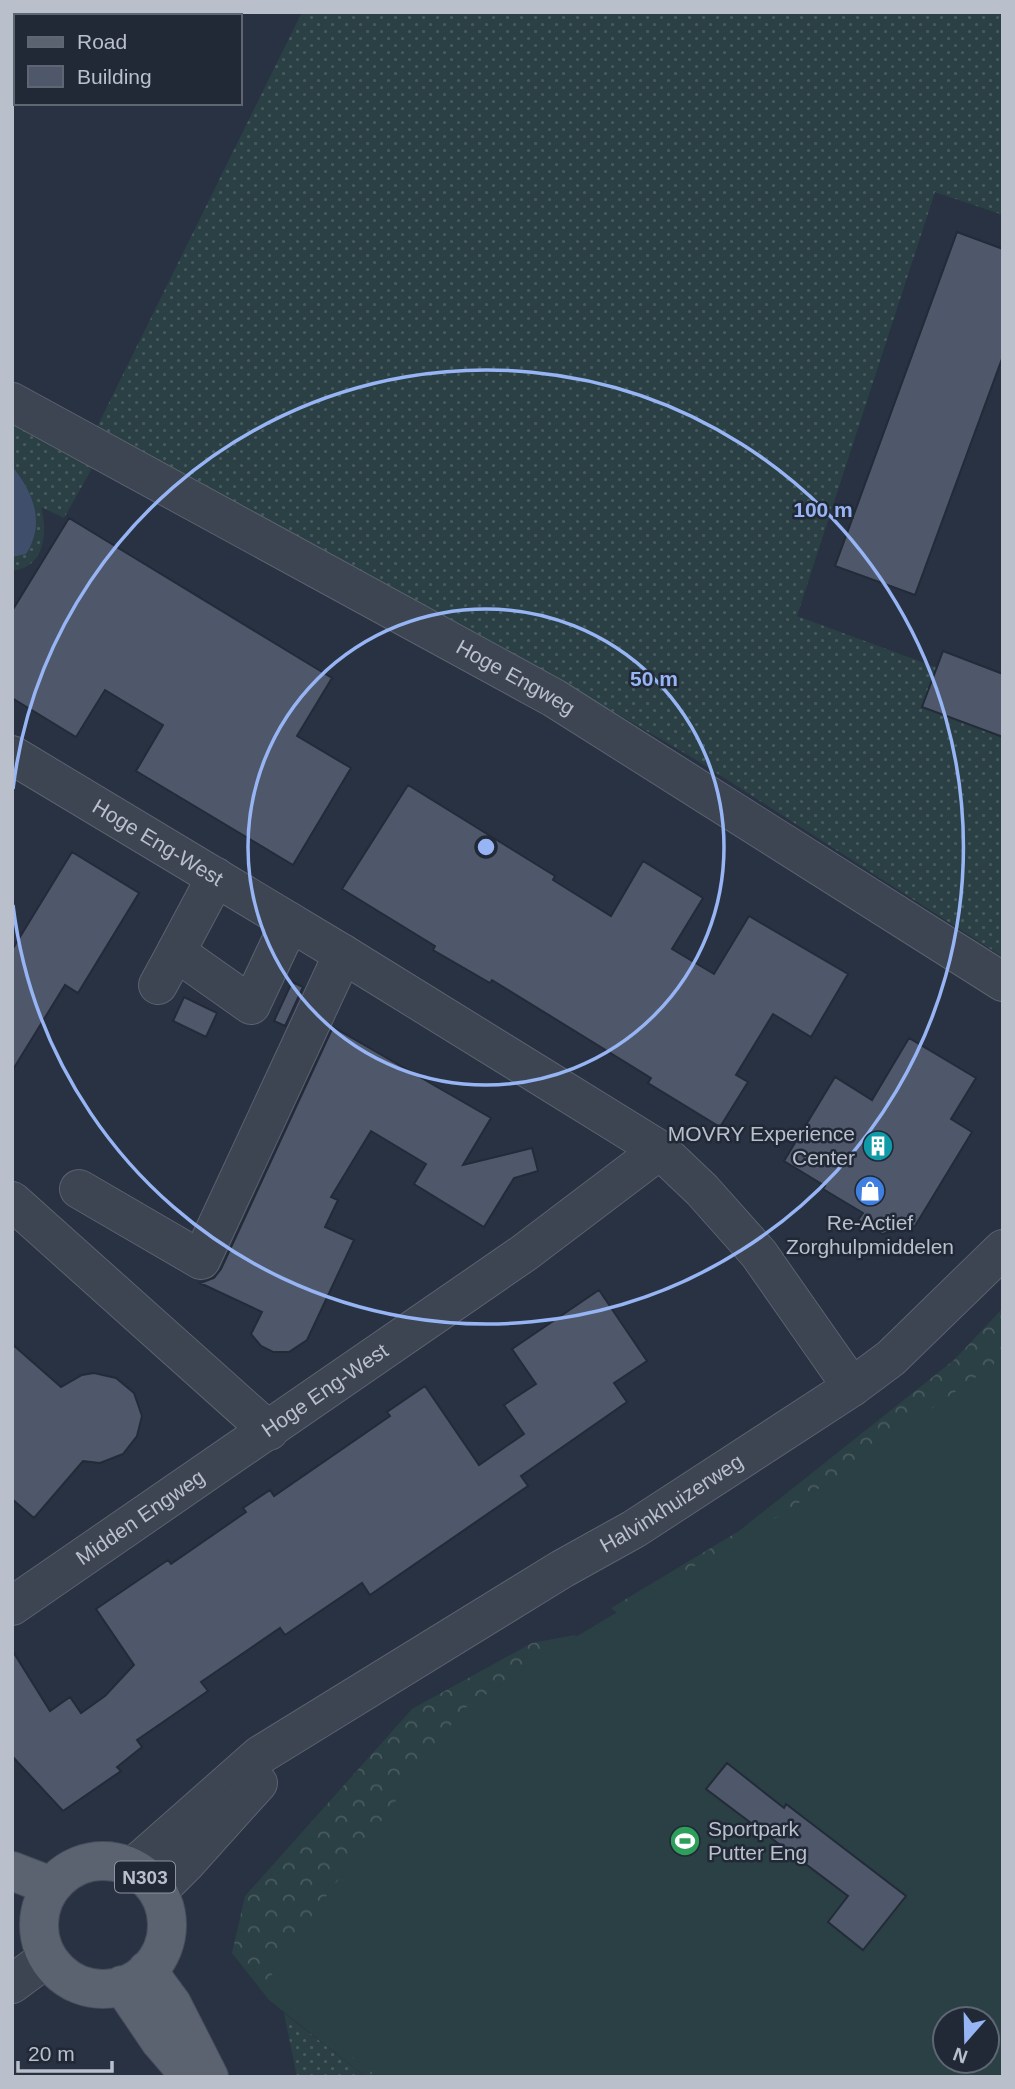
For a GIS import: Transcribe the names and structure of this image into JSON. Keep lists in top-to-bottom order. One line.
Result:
{"streets":{"main road":["N303"],"street":["Hoge Engweg","Hoge Eng-West","Halvinkhuizerweg","Midden Engweg"]},"crossings":[["Hoge Eng-West","Halvinkhuizerweg"],["Hoge Eng-West","Midden Engweg"],["Halvinkhuizerweg","N303"]],"places":{"building":["MOVRY Experience Center"],"shop":["Re-Actief Zorghulpmiddelen"],"sports":["Sportpark Putter Eng"]},"legend":["Road","Building"],"scale_bar":"20 m","north":"bottom","rings":["100 m","50 m"]}
